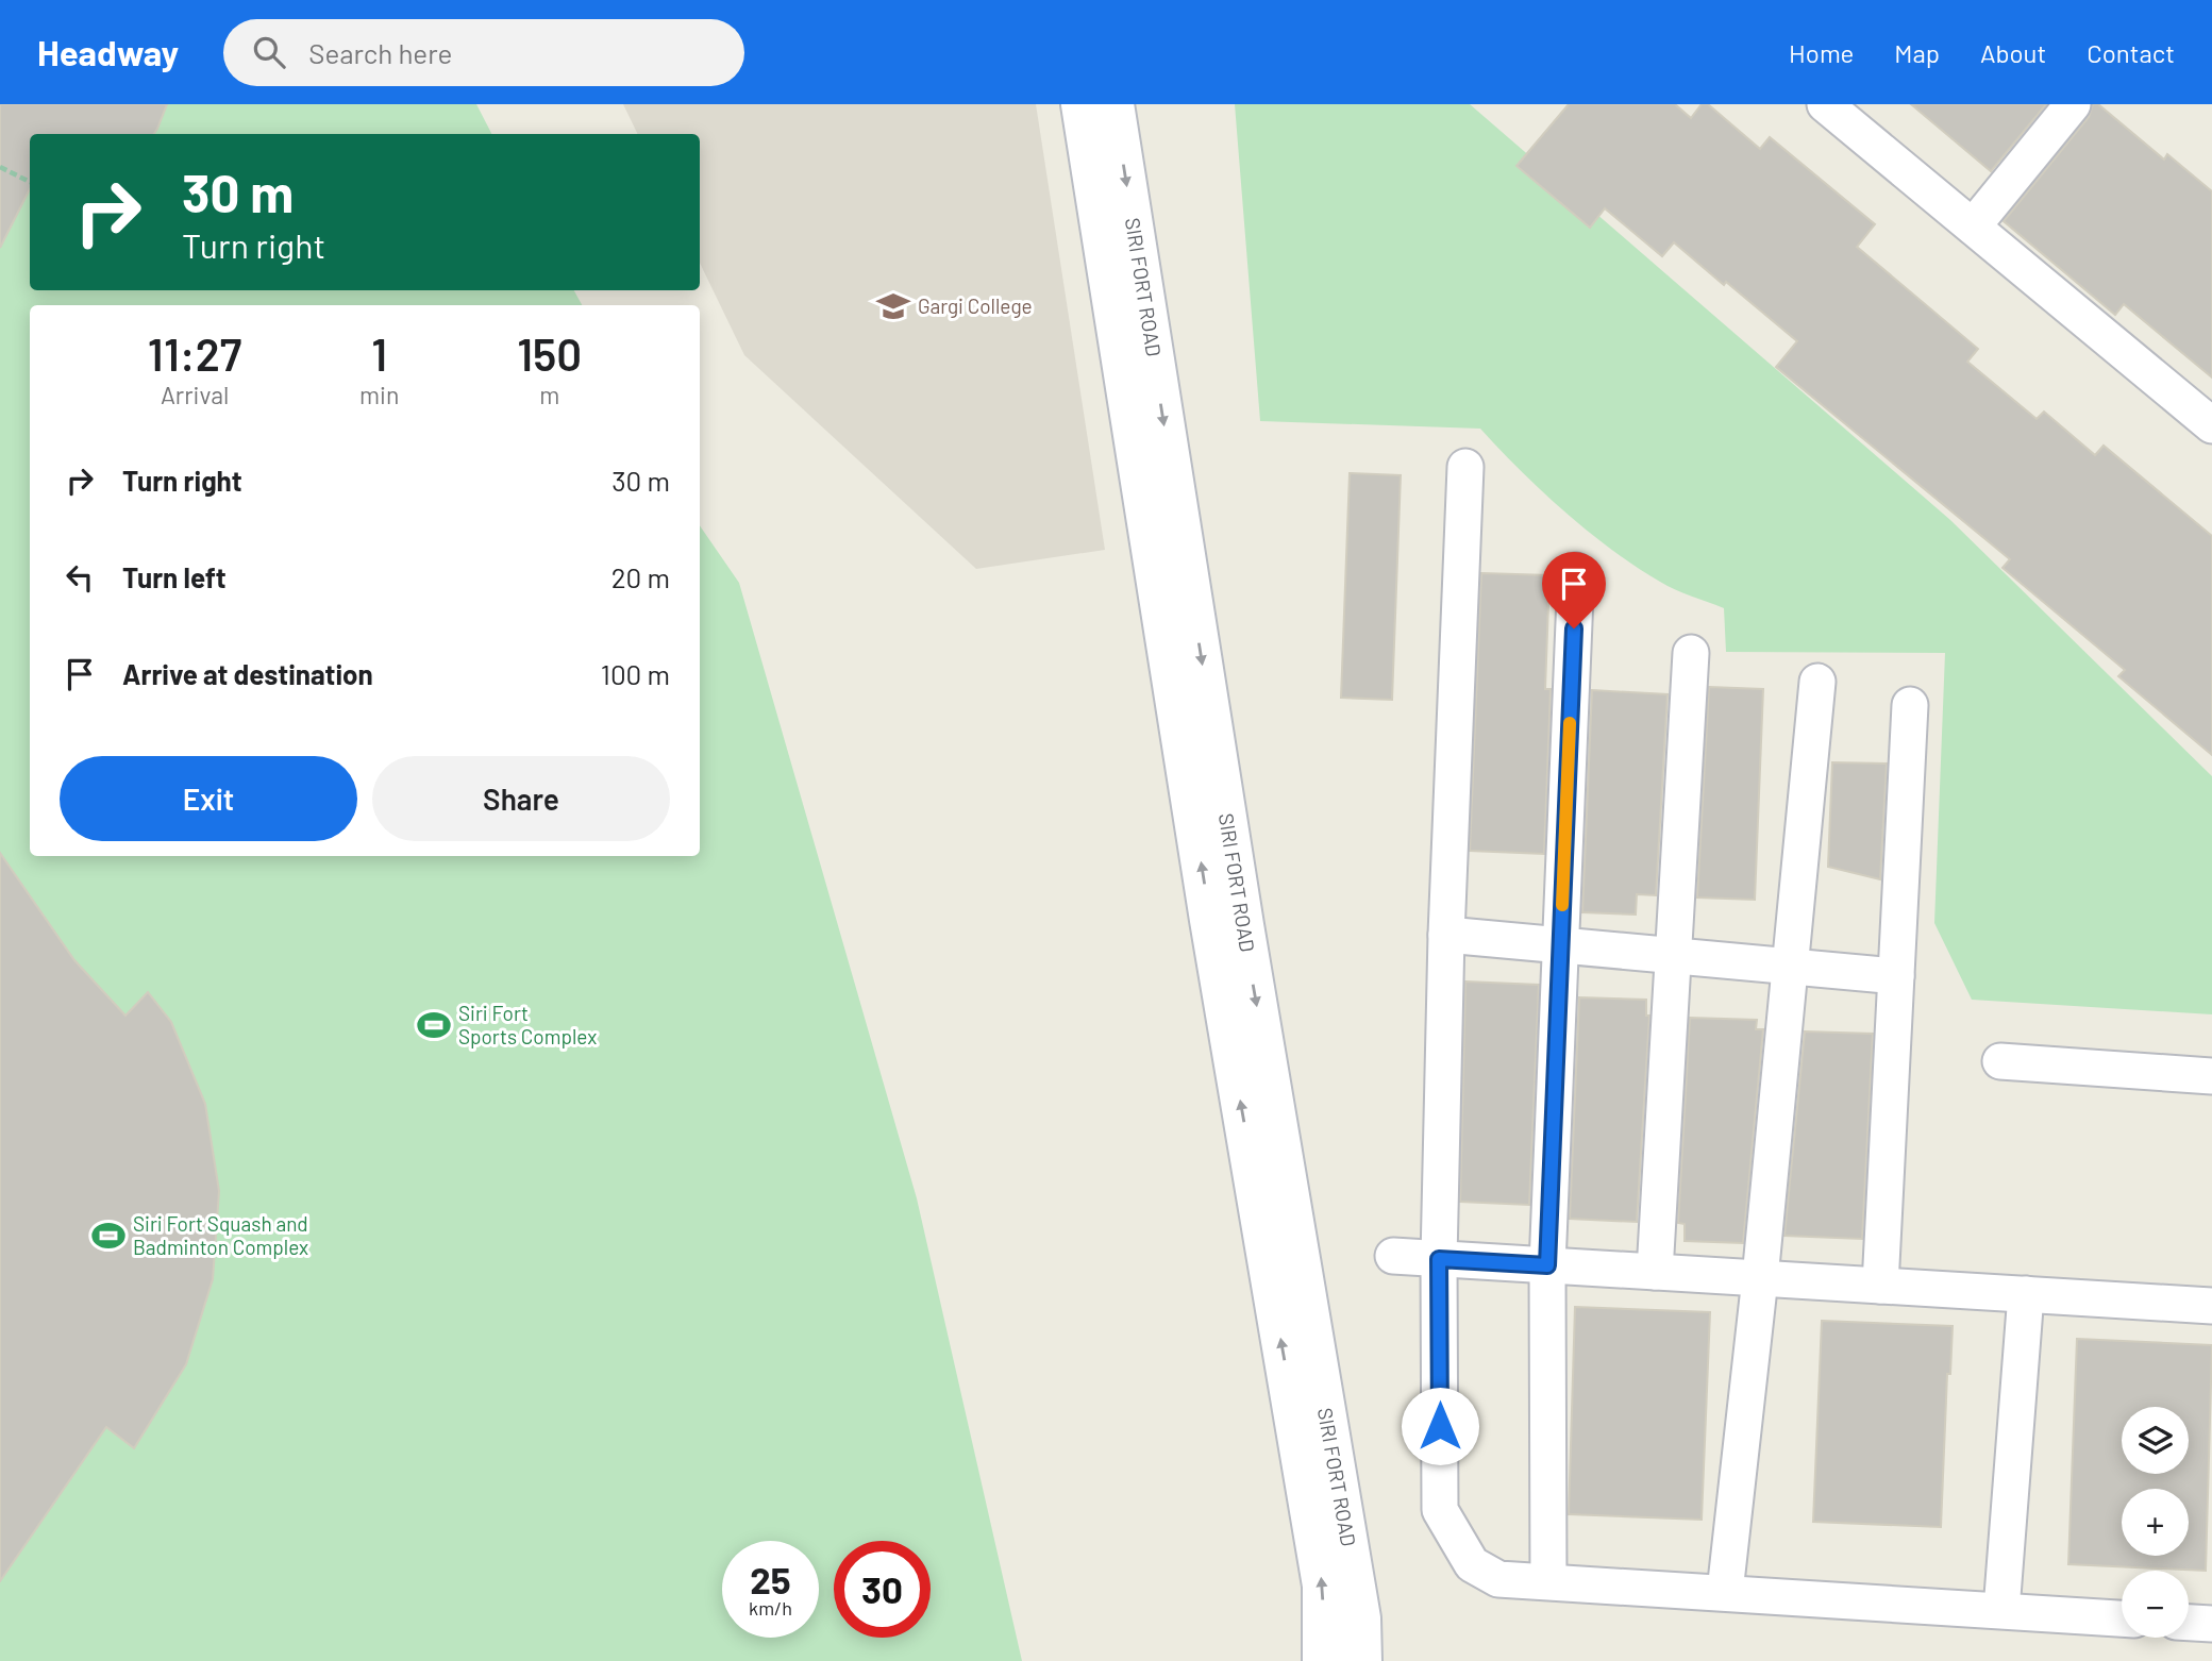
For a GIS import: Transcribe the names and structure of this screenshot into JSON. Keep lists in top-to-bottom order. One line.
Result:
{"streets":{"street":["SIRI FORT ROAD"]},"places":{"school or university":["Gargi College"],"sports":["Siri Fort Sports Complex","Siri Fort Squash and Badminton Complex"]},"page":{"header":"Headway","search":"Search here","nav":["Home","Map","About","Contact"],"turn":["30 m","Turn right"],"eta":["11:27","Arrival","1","min","150","m"],"list":[{"name":"Turn right","value":"30 m"},{"name":"Turn left","value":"20 m"},{"name":"Arrive at destination","value":"100 m"}],"buttons":["Exit","Share"],"map_buttons":["+","−"],"speed":"25 km/h","limit":"30"}}
